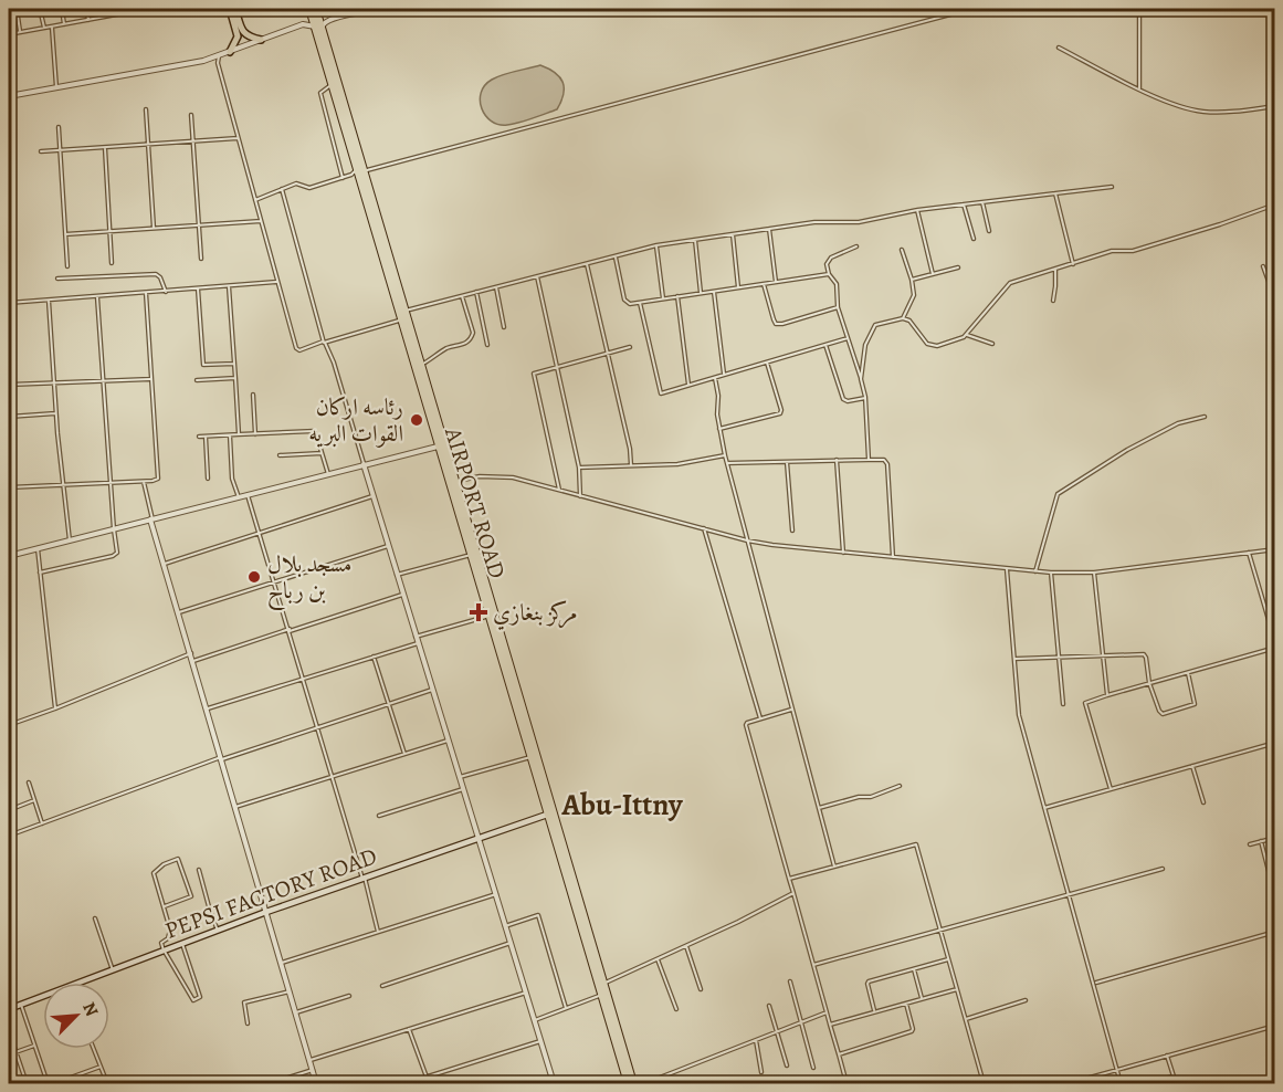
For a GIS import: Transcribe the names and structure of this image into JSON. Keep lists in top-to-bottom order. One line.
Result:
{"streets":{"highway":["AIRPORT ROAD"],"main road":["PEPSI FACTORY ROAD"]},"crossings":[["AIRPORT ROAD","PEPSI FACTORY ROAD"]],"districts":["Abu-Ittny"],"places":{"other":["رئاسه اركان القوات البريه","مسجد بلال بن رباح"],"health":["مركز بنغازي"]},"north":"top right"}
